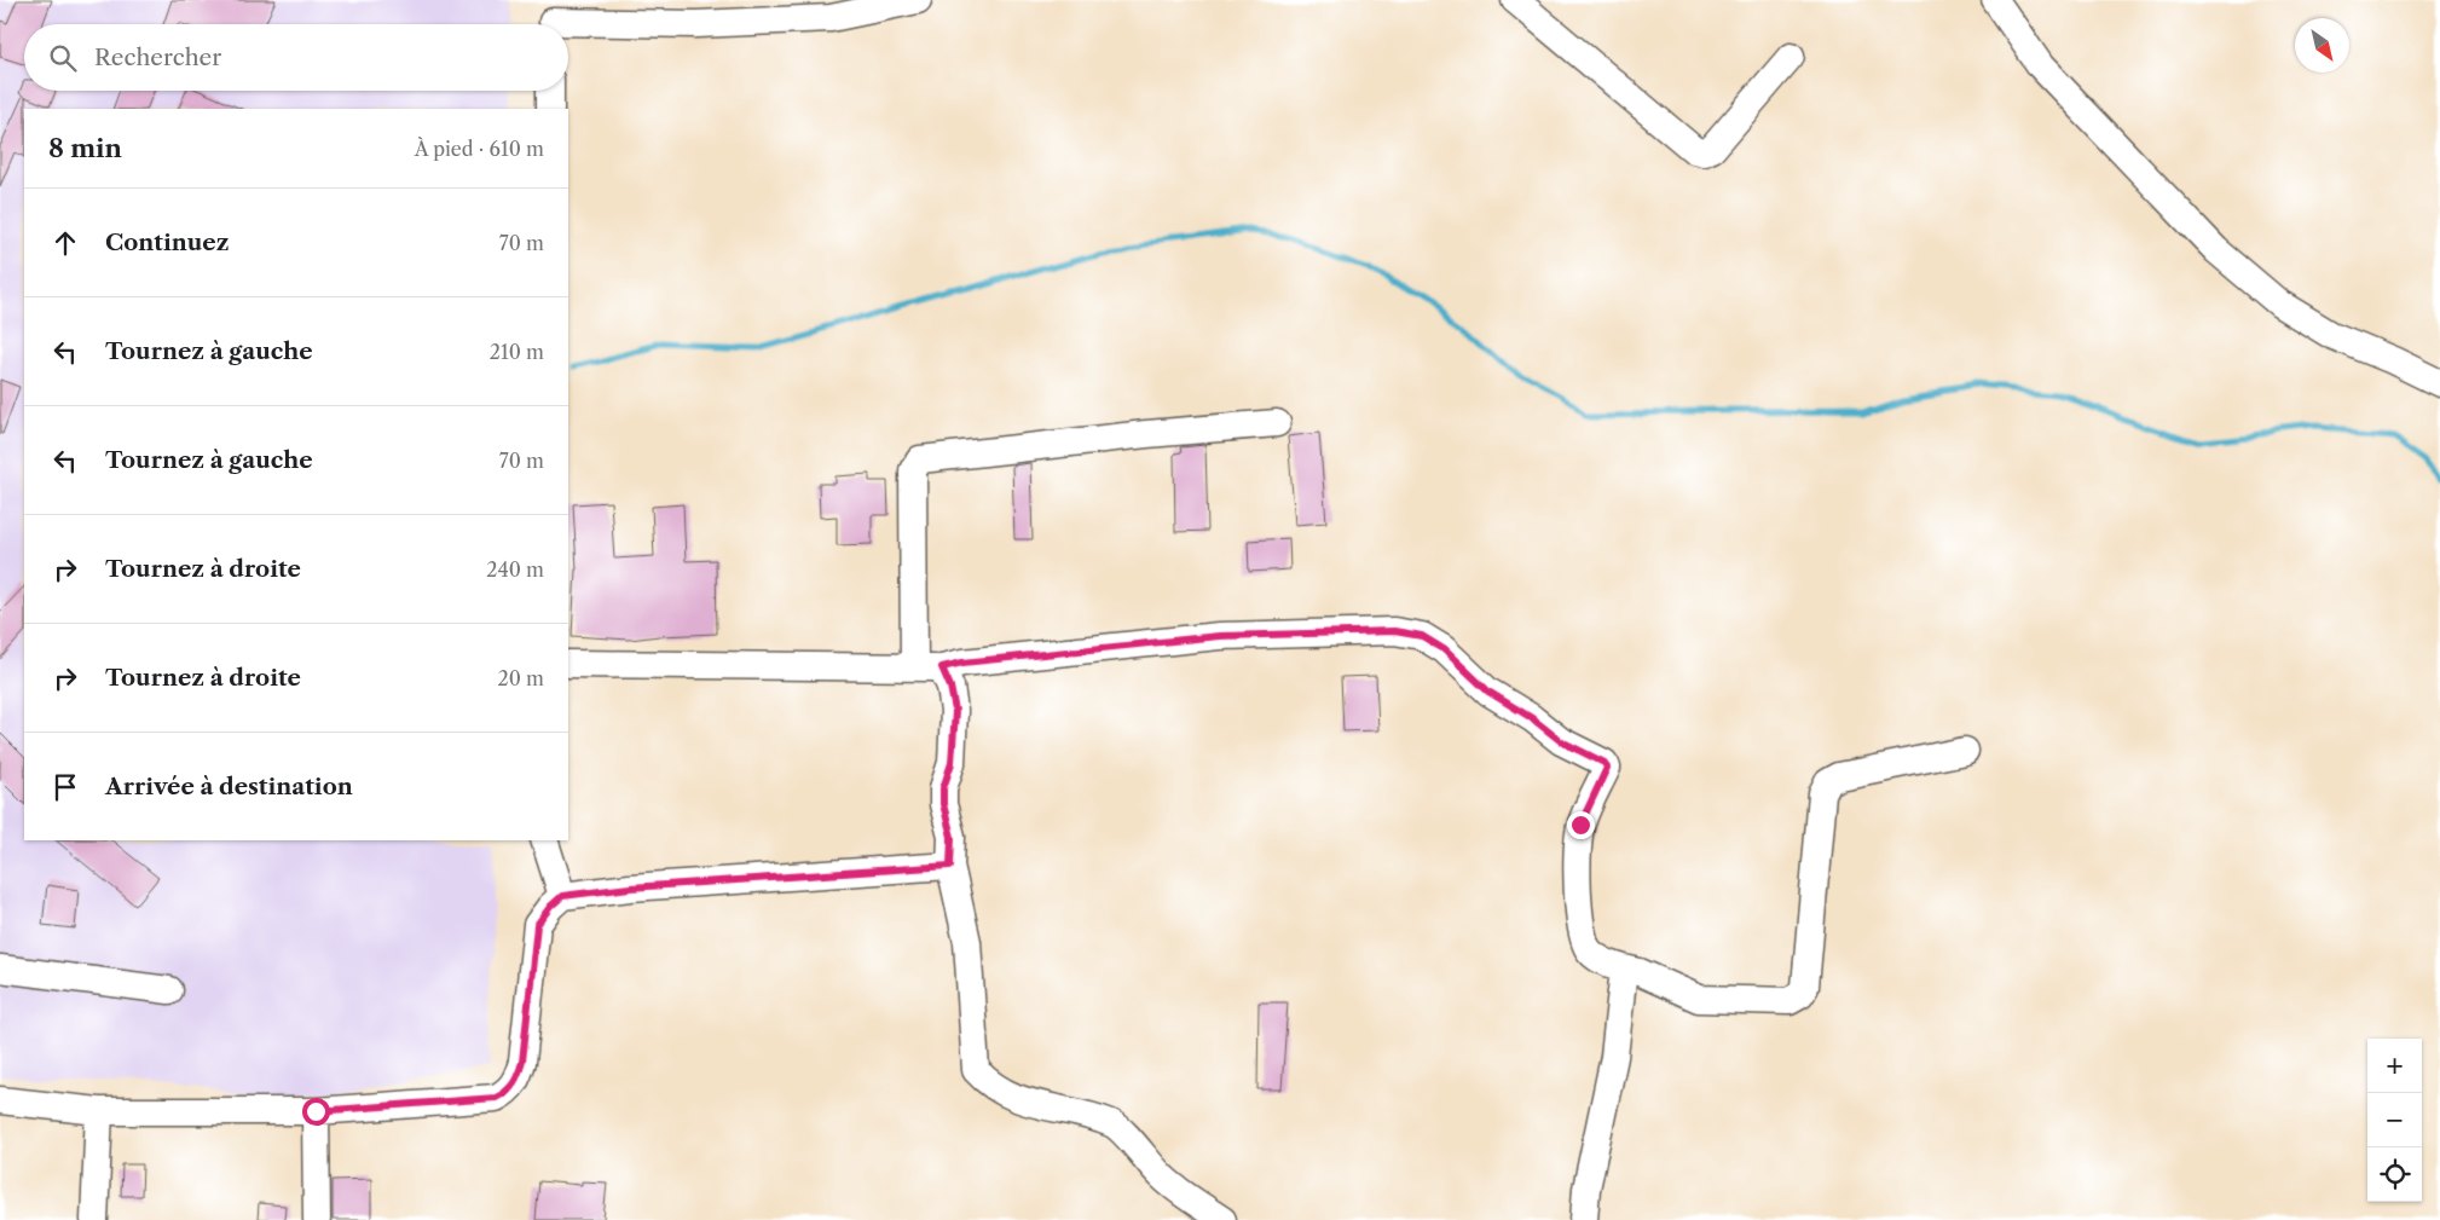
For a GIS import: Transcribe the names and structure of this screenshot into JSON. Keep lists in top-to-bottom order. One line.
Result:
{"north":"bottom right","page":{"search":"Rechercher","heading":["8 min","À pied · 610 m"],"list":[["Continuez","70 m"],["Tournez à gauche","210 m"],["Tournez à gauche","70 m"],["Tournez à droite","240 m"],["Tournez à droite","20 m"],"Arrivée à destination"],"map_buttons":["+","−"]}}
